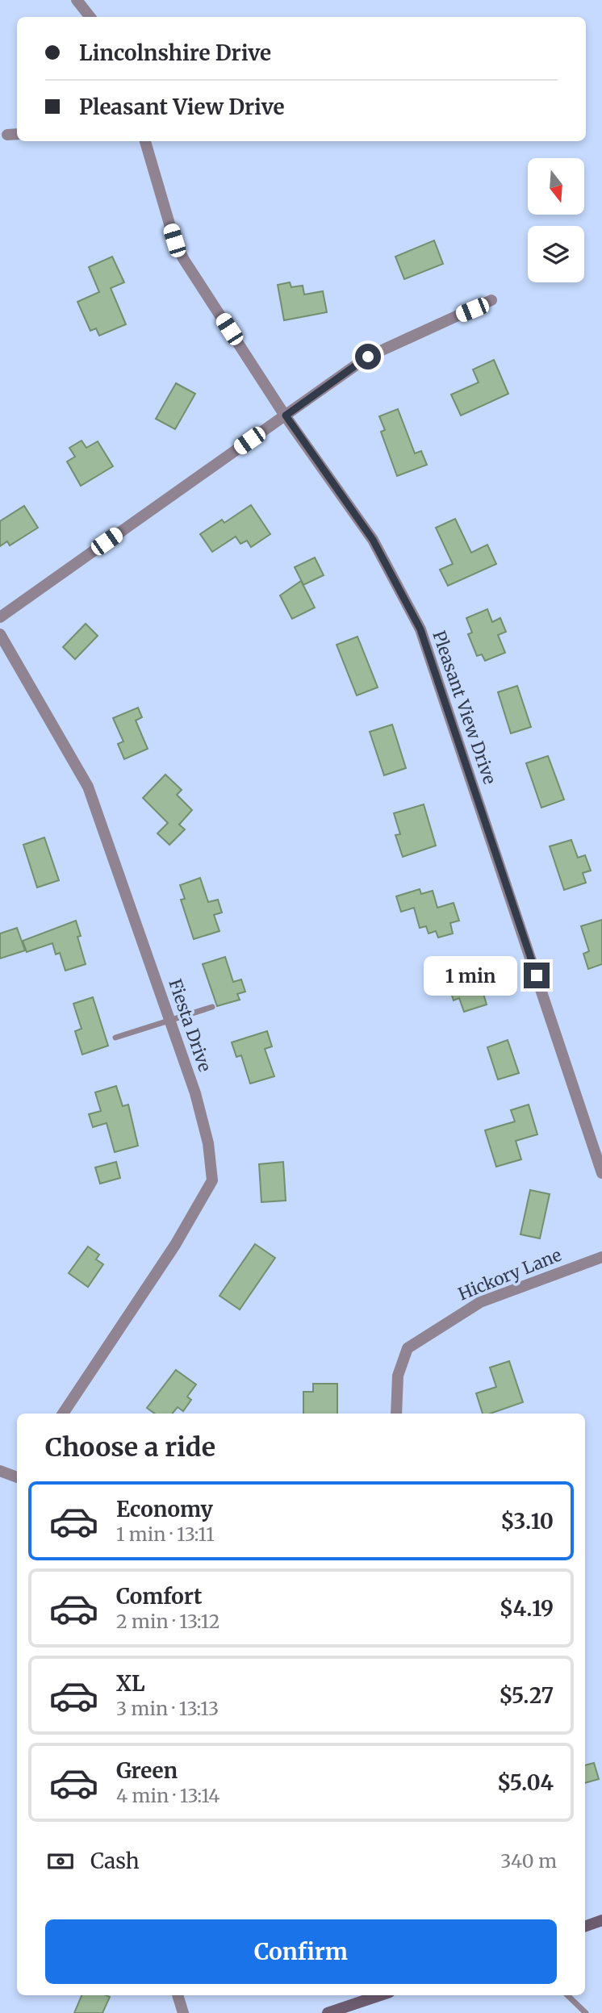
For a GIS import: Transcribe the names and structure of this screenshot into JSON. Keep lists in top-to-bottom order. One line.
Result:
{"streets":{"street":["Pleasant View Drive","Fiesta Drive","Hickory Lane"]},"north":"bottom","page":{"banner":["Lincolnshire Drive","Pleasant View Drive"],"bubble":"1 min","heading":"Choose a ride","list":[{"name":"Economy","note":"1 min · 13:11","value":"$3.10"},{"name":"Comfort","note":"2 min · 13:12","value":"$4.19"},{"name":"XL","note":"3 min · 13:13","value":"$5.27"},{"name":"Green","note":"4 min · 13:14","value":"$5.04"}],"pay":["Cash","340 m"],"buttons":"Confirm"}}
